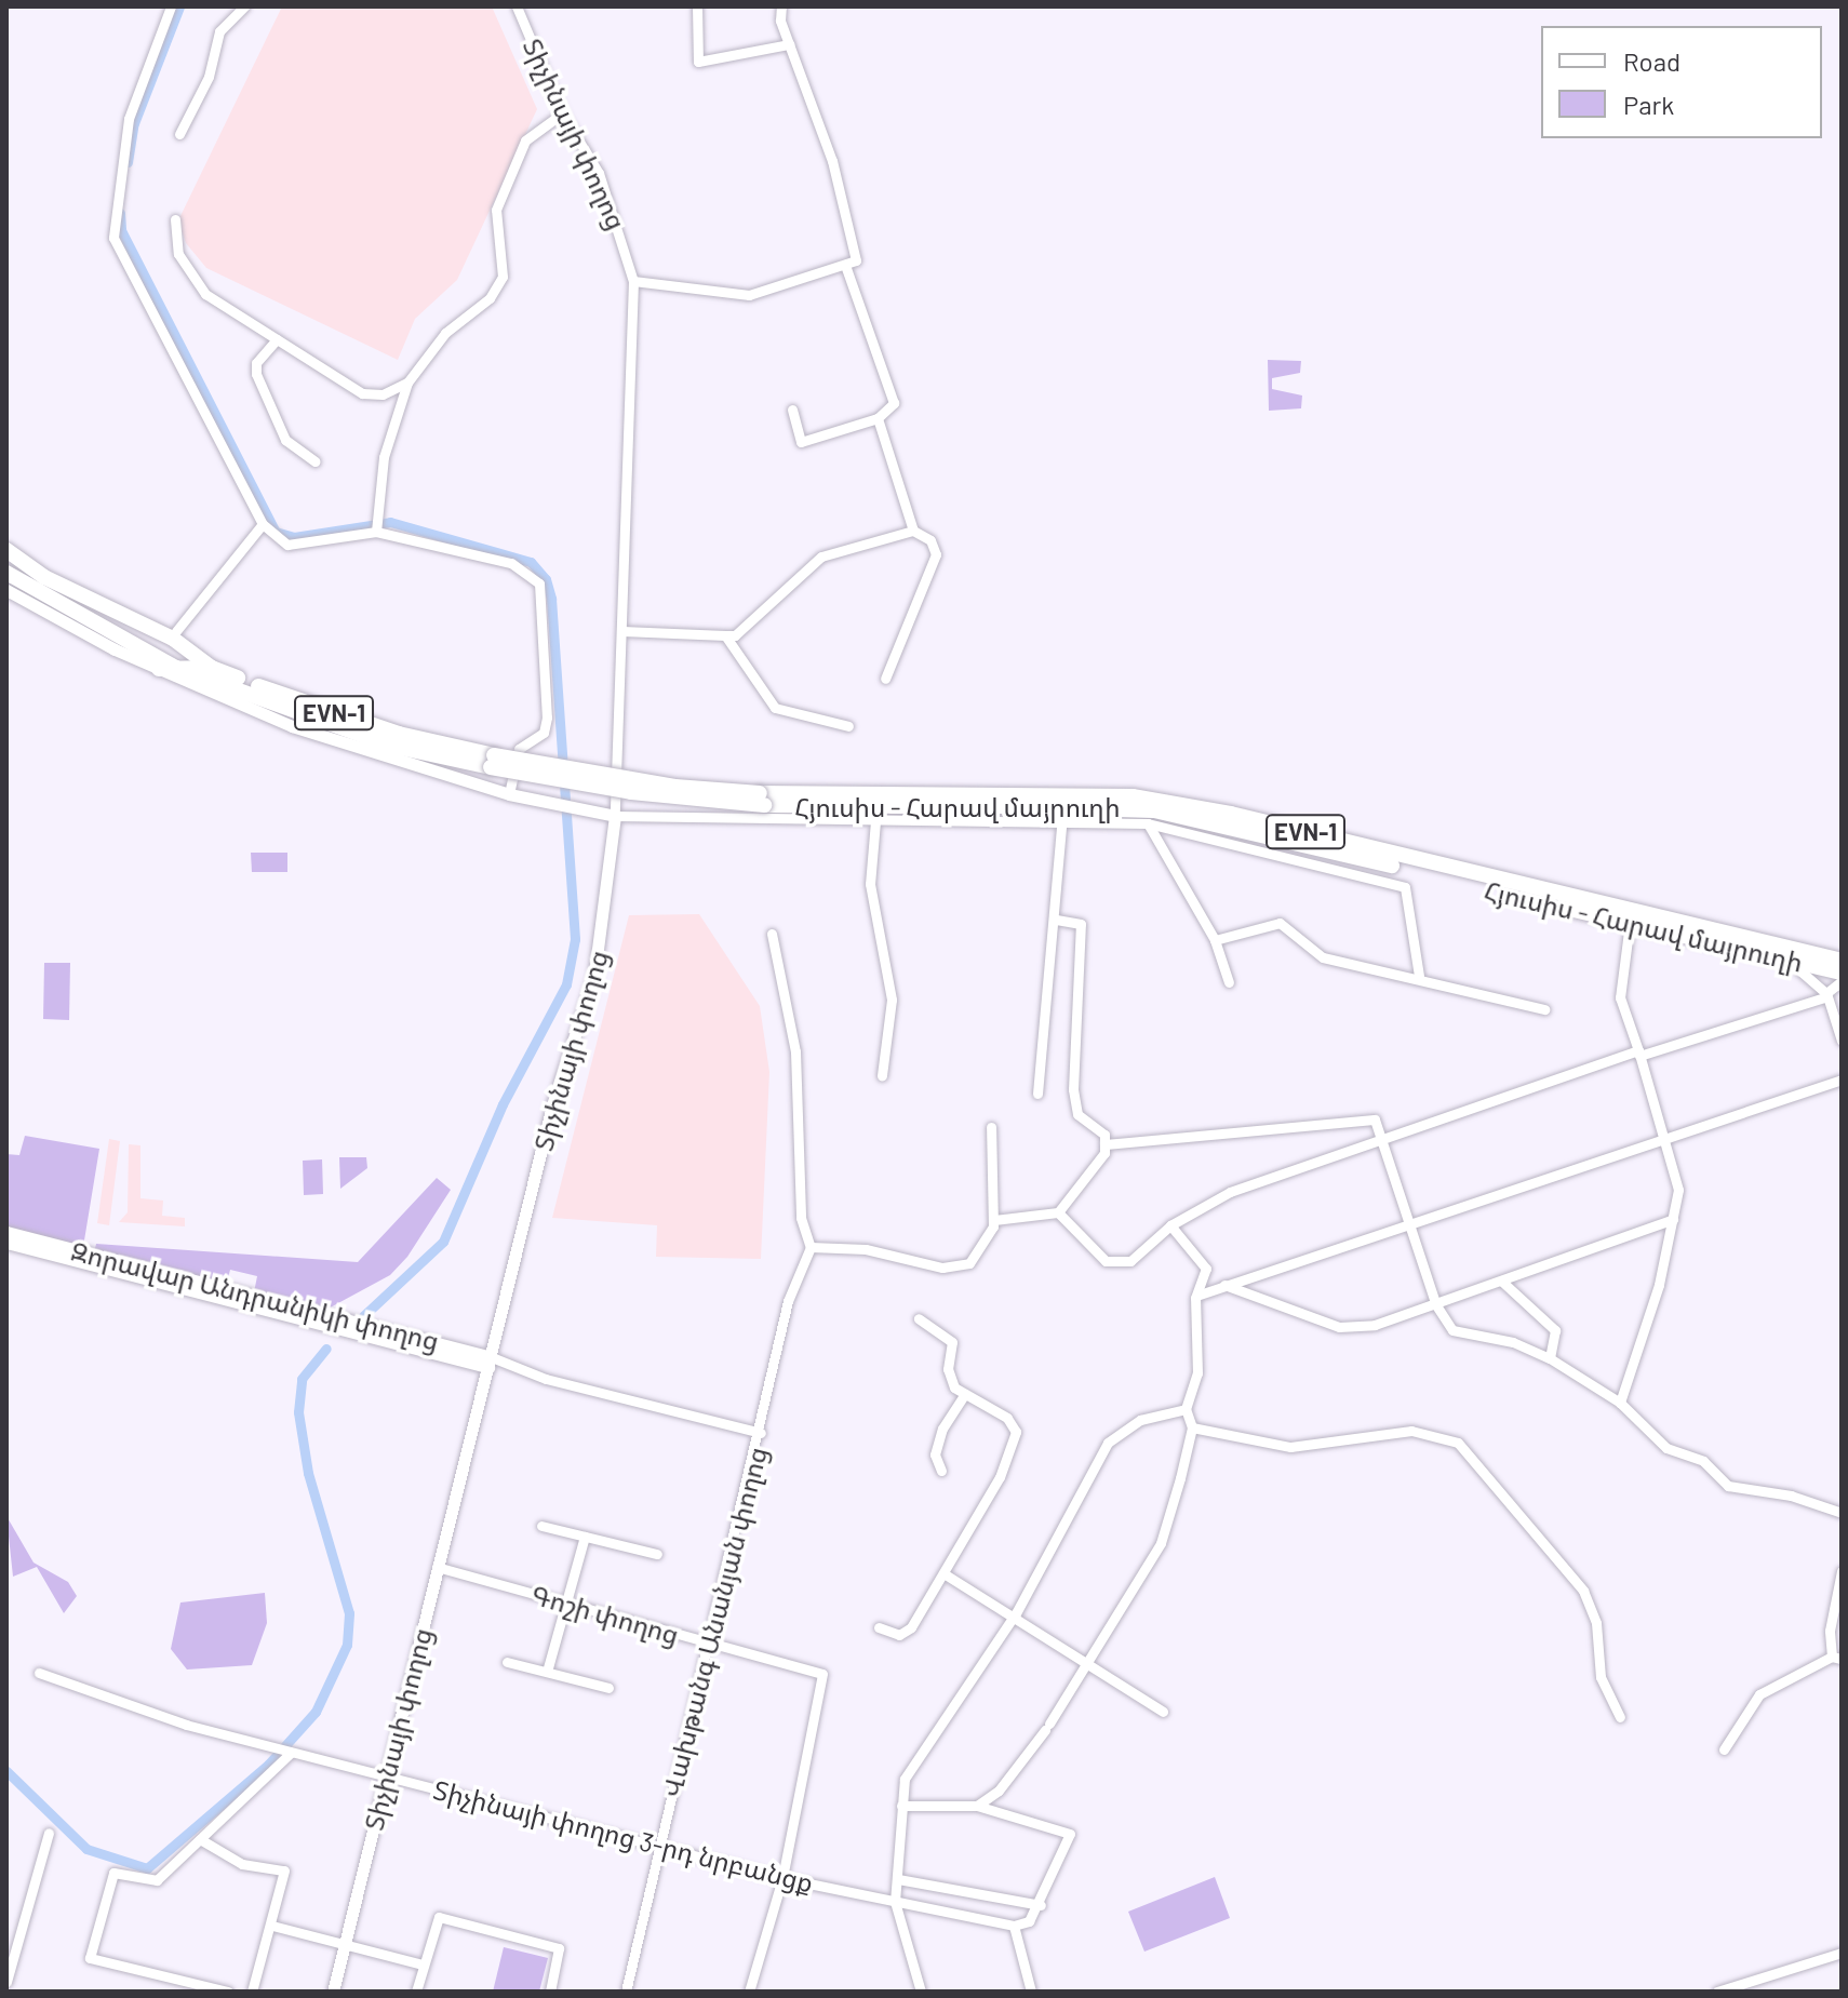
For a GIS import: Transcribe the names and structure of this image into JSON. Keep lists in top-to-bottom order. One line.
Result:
{"streets":{"highway":["EVN-1","Հյուսիս - Հարավ մայրուղի"],"main road":["Տիչինայի փողոց","Զորավար Անդրանիկի փողոց"],"street":["Գոշի փողոց","Վախթանգ Անանյան փողոց","Տիչինայի փողոց 3-րդ նրբանցք"]},"crossings":[["Տիչինայի փողոց","Զորավար Անդրանիկի փողոց"],["Տիչինայի փողոց","Գոշի փողոց"],["Տիչինայի փողոց","Տիչինայի փողոց 3-րդ նրբանցք"],["Գոշի փողոց","Վախթանգ Անանյան փողոց"],["Գոշի փողոց","Տիչինայի փողոց 3-րդ նրբանցք"],["Վախթանգ Անանյան փողոց","Տիչինայի փողոց 3-րդ նրբանցք"]],"legend":["Road","Park"]}
